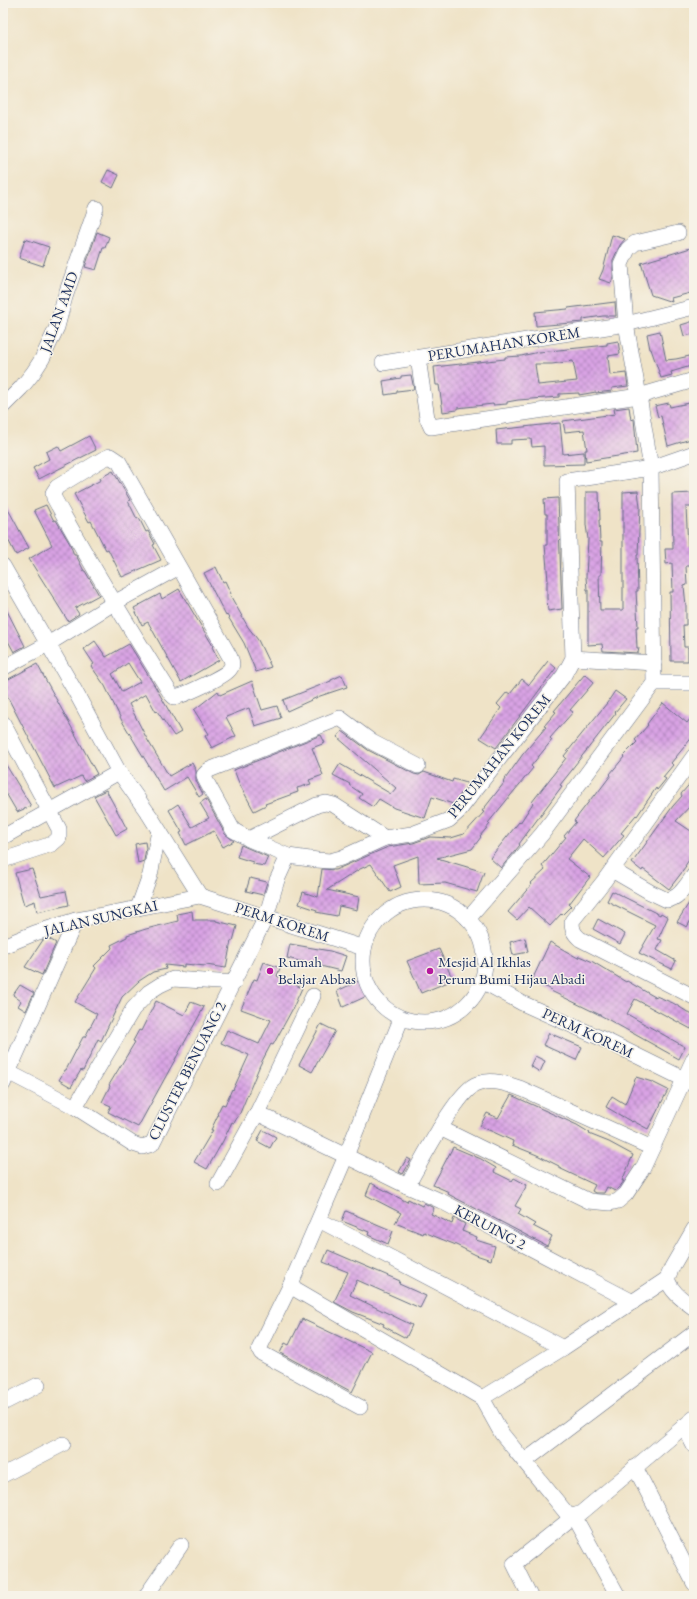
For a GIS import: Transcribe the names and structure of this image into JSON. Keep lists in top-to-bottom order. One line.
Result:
{"streets":{"street":["JALAN AMD","PERUMAHAN KOREM","JALAN SUNGKAI","PERM KOREM","CLUSTER BENUANG 2","KERUING 2"]},"crossings":[["JALAN SUNGKAI","PERM KOREM"],["PERM KOREM","CLUSTER BENUANG 2"]],"places":["Rumah Belajar Abbas","Mesjid Al Ikhlas Perum Bumi Hijau Abadi"]}
